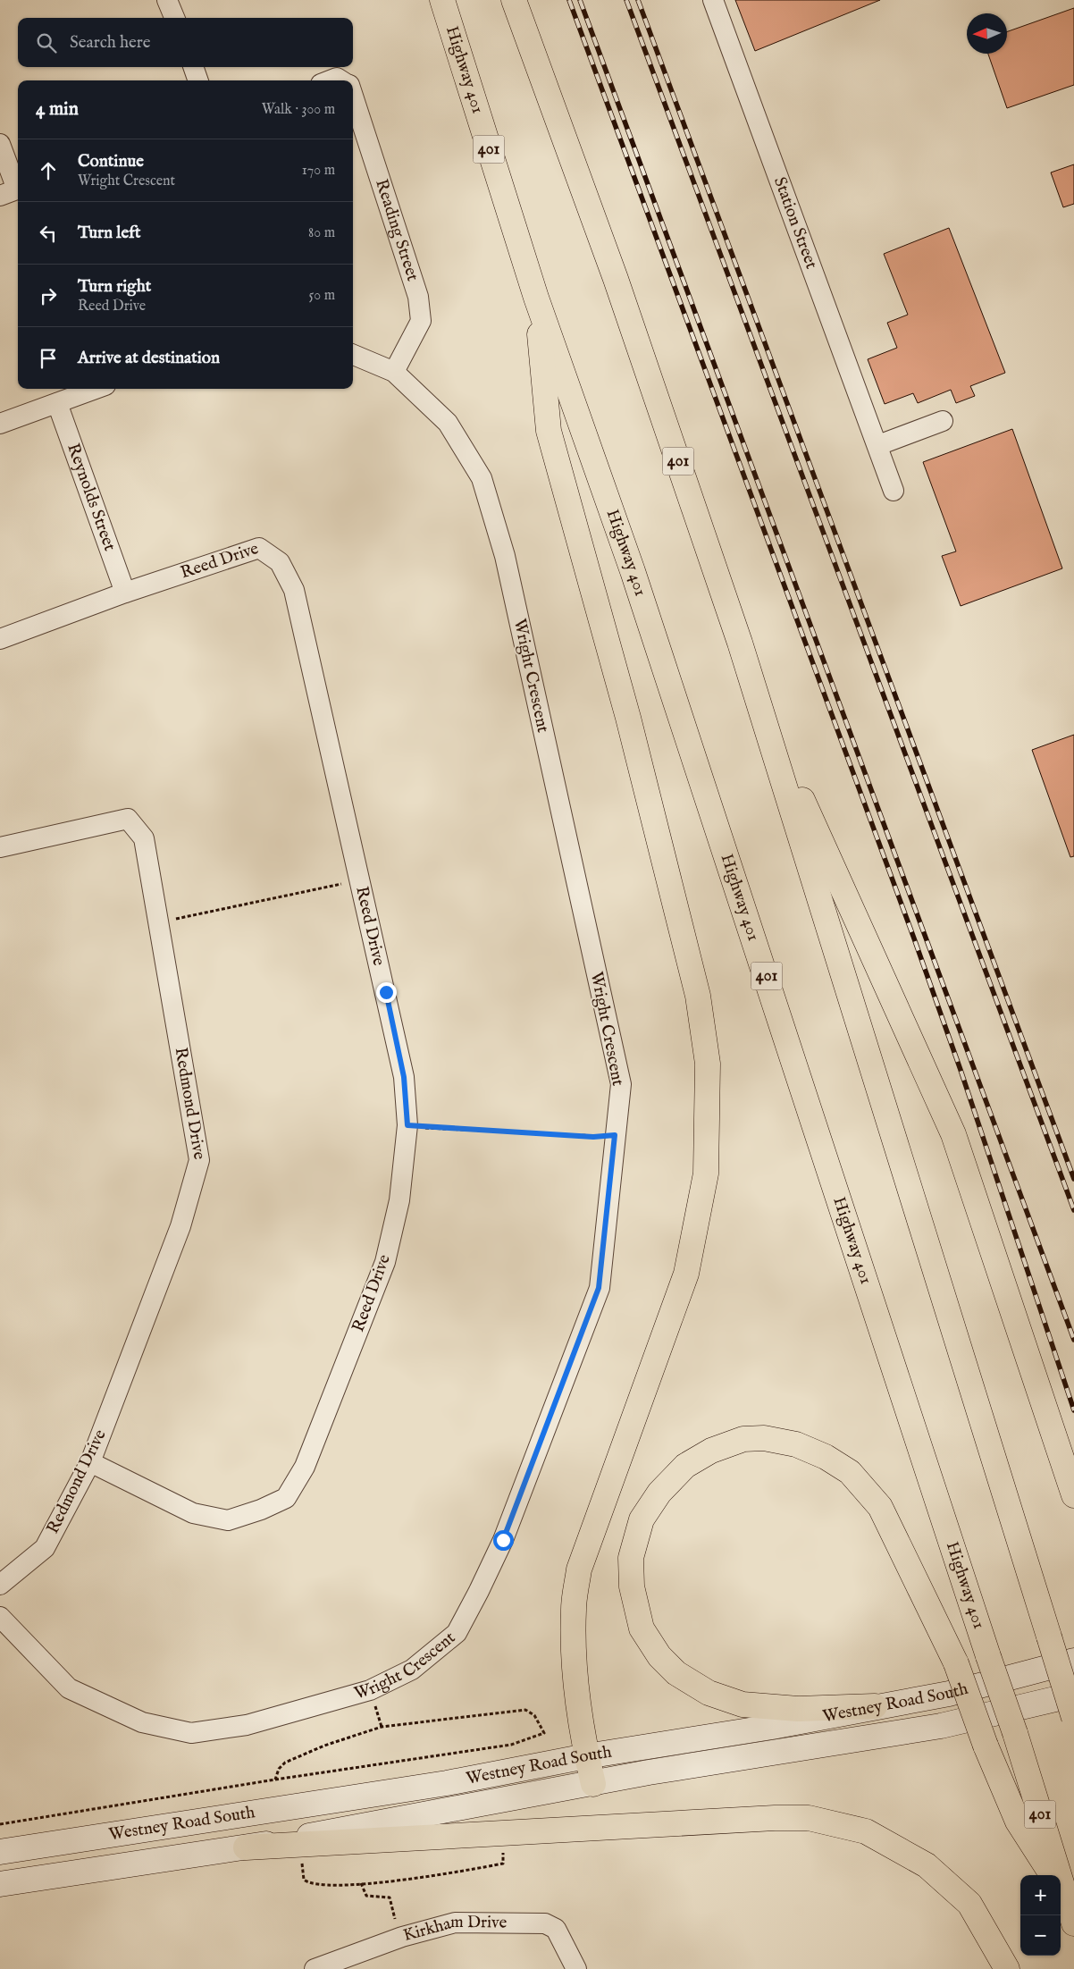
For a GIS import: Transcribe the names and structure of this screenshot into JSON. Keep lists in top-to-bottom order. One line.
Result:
{"streets":{"highway":["Highway 401","401"],"main road":["Westney Road South"],"street":["Station Street","Reading Street","Reynolds Street","Reed Drive","Wright Crescent","Redmond Drive","Kirkham Drive"]},"crossings":[["Reading Street","Wright Crescent"],["Reynolds Street","Reed Drive"],["Reed Drive","Redmond Drive"]],"north":"left","page":{"search":"Search here","heading":["4 min","Walk · 300 m"],"list":[["Continue","Wright Crescent","170 m"],["Turn left","80 m"],["Turn right","Reed Drive","50 m"],"Arrive at destination"],"map_buttons":["+","−"]}}
